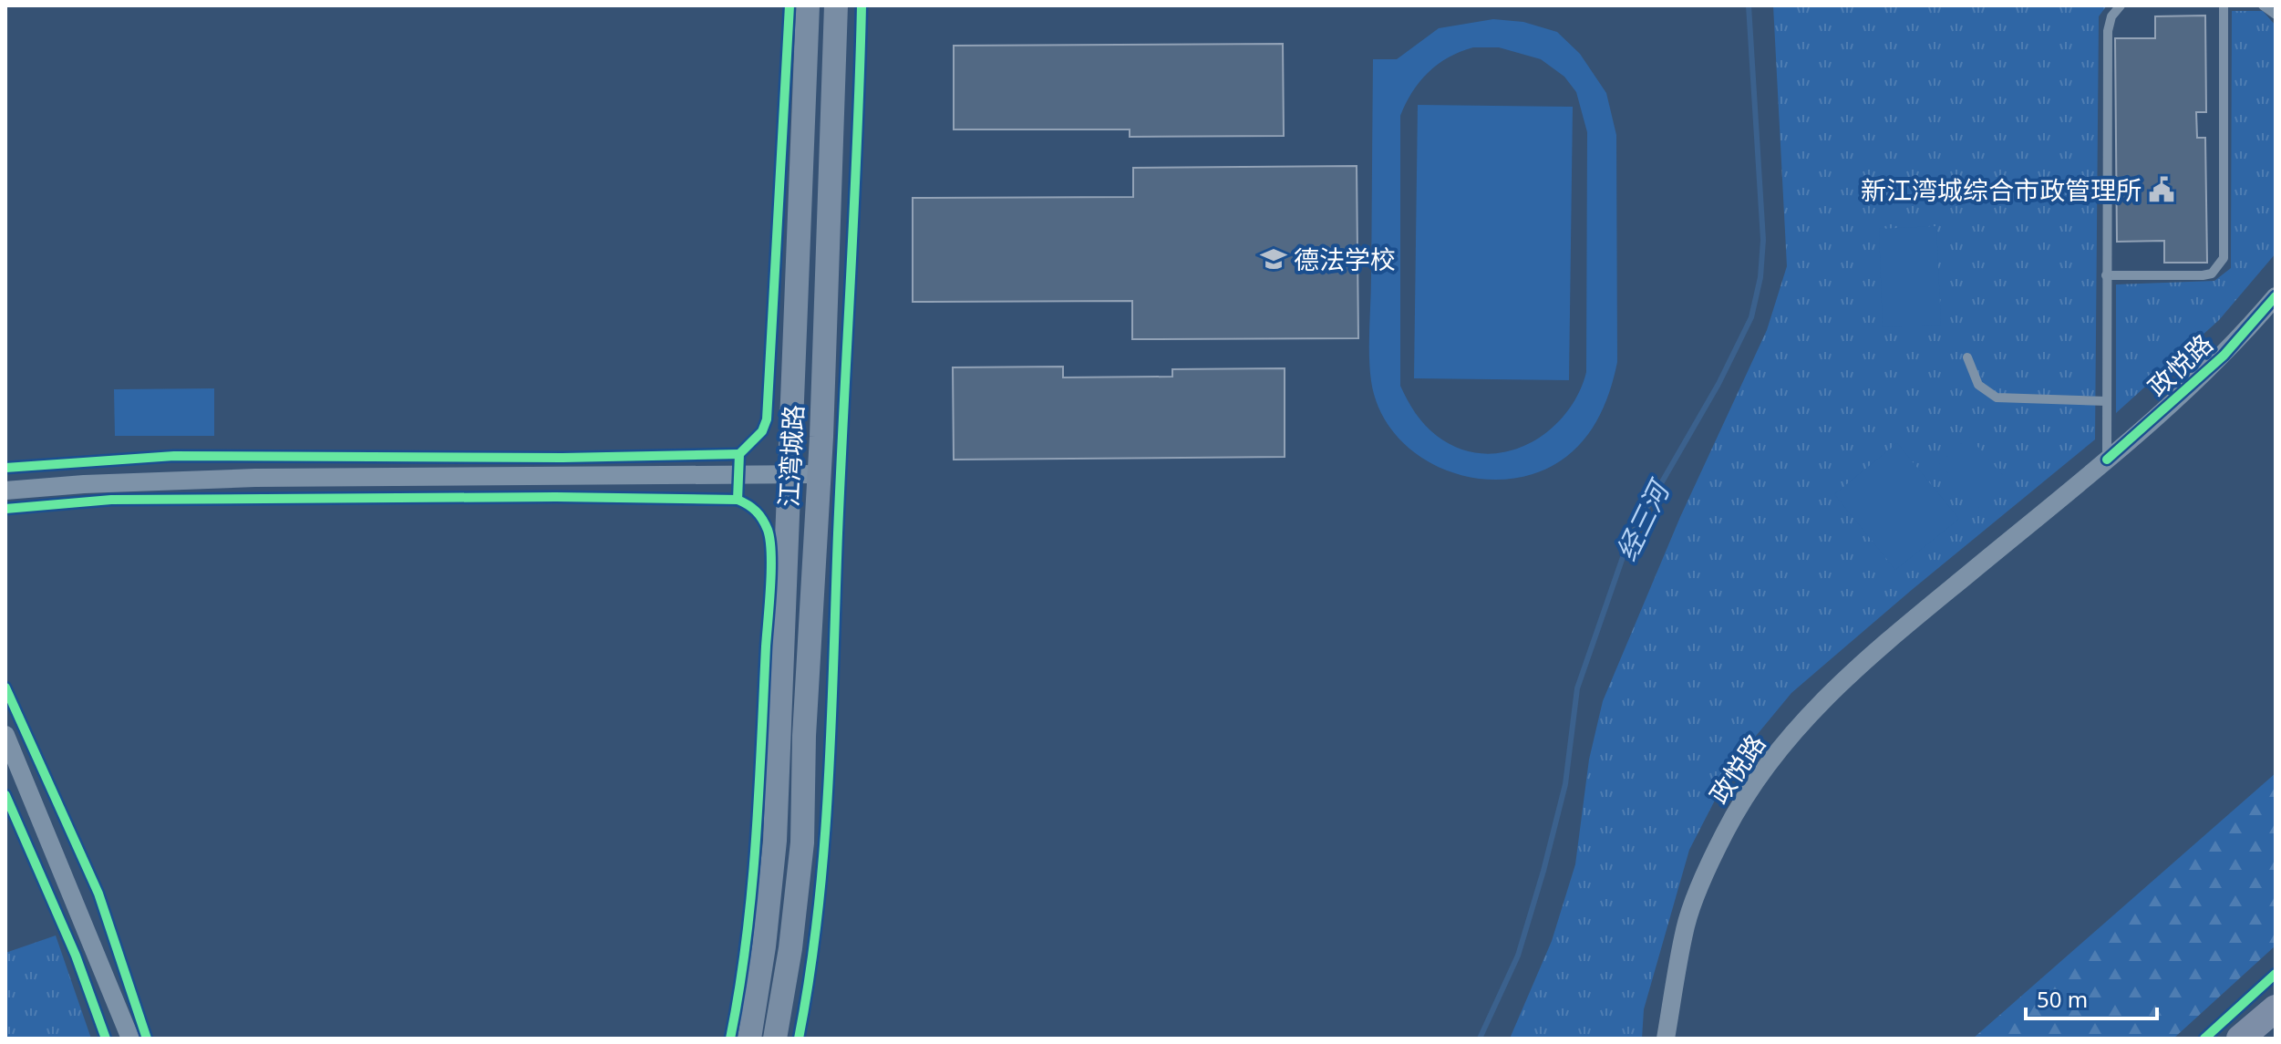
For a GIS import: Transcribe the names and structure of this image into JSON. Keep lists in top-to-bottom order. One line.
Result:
{"streets":{"street":["政悦路","江湾城路"]},"water":["经三河"],"places":{"public building":["新江湾城综合市政管理所"],"school or university":["德法学校"]},"scale_bar":"50 m"}
